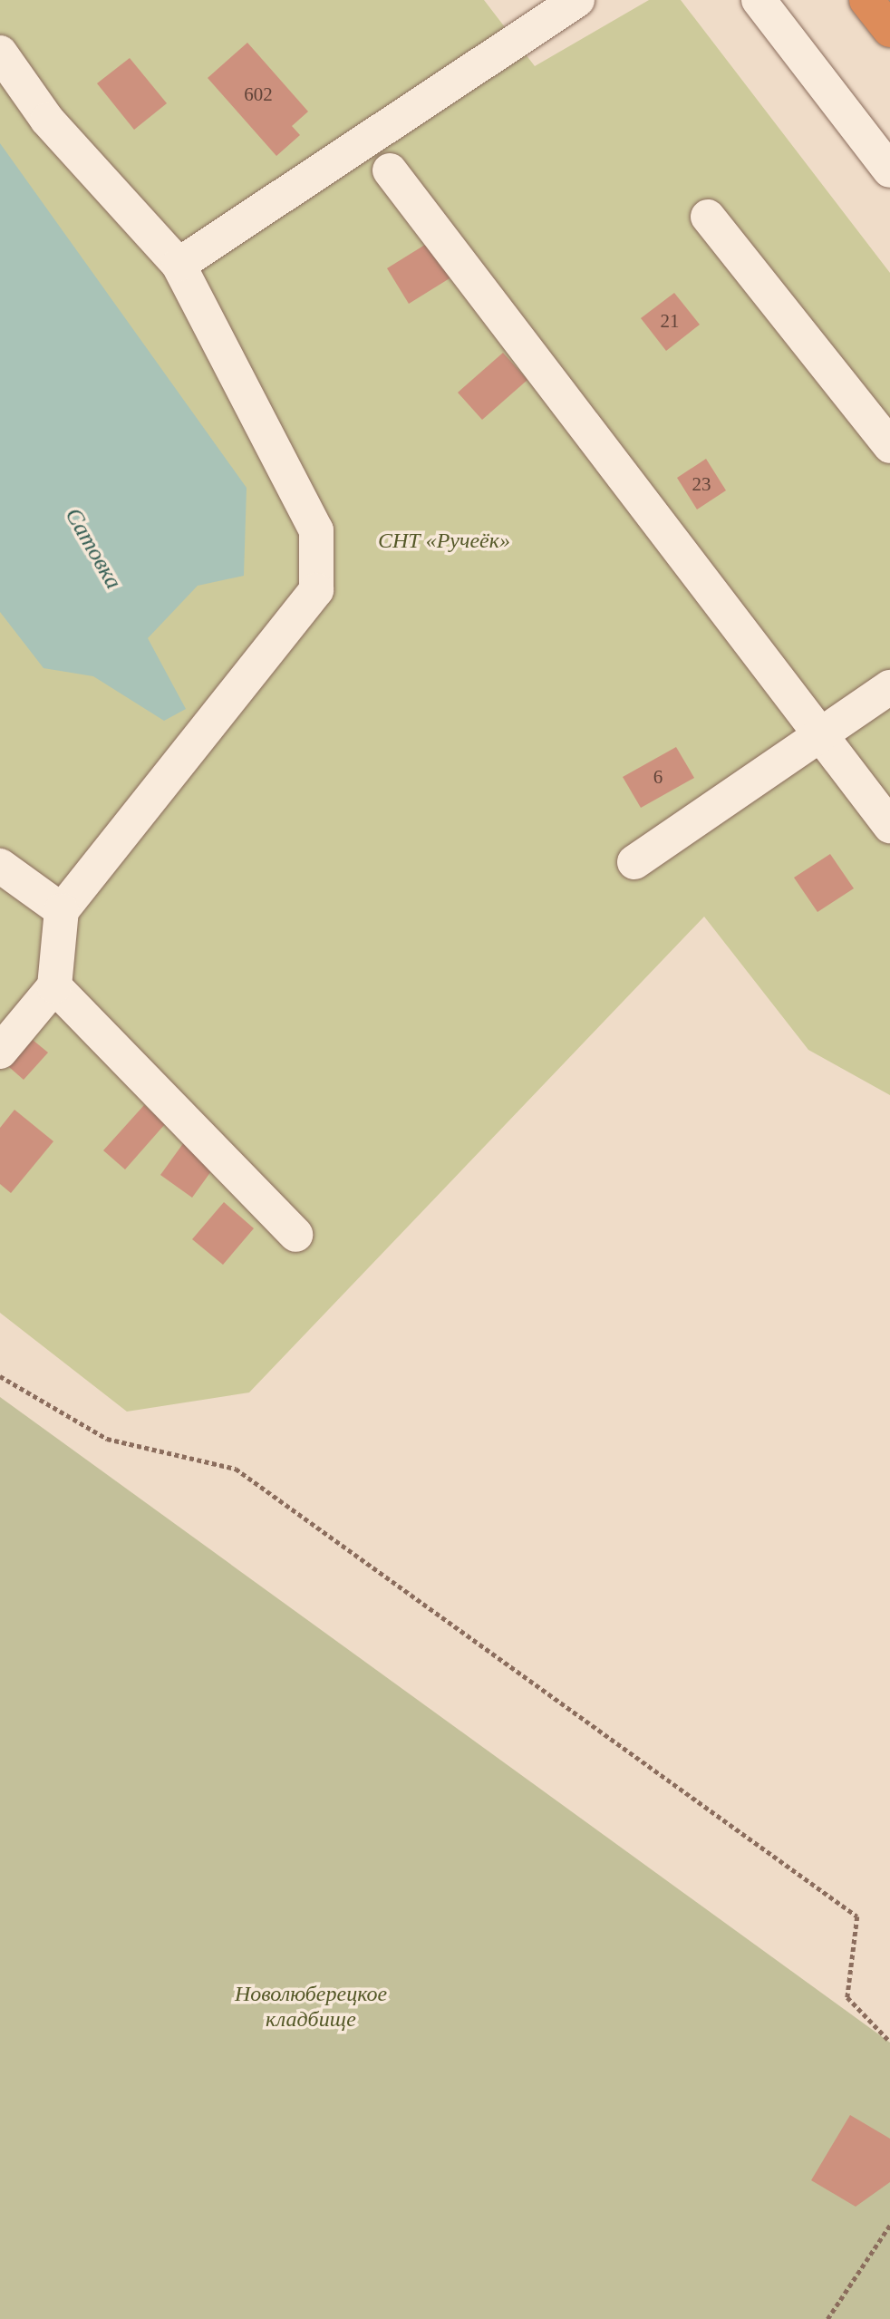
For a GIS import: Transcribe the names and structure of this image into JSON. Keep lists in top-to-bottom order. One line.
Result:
{"water":["Сатовка"],"parks":["СНТ «Ручеёк»","Новолюберецкое кладбище"],"house_numbers":["602","21","23","6"]}
